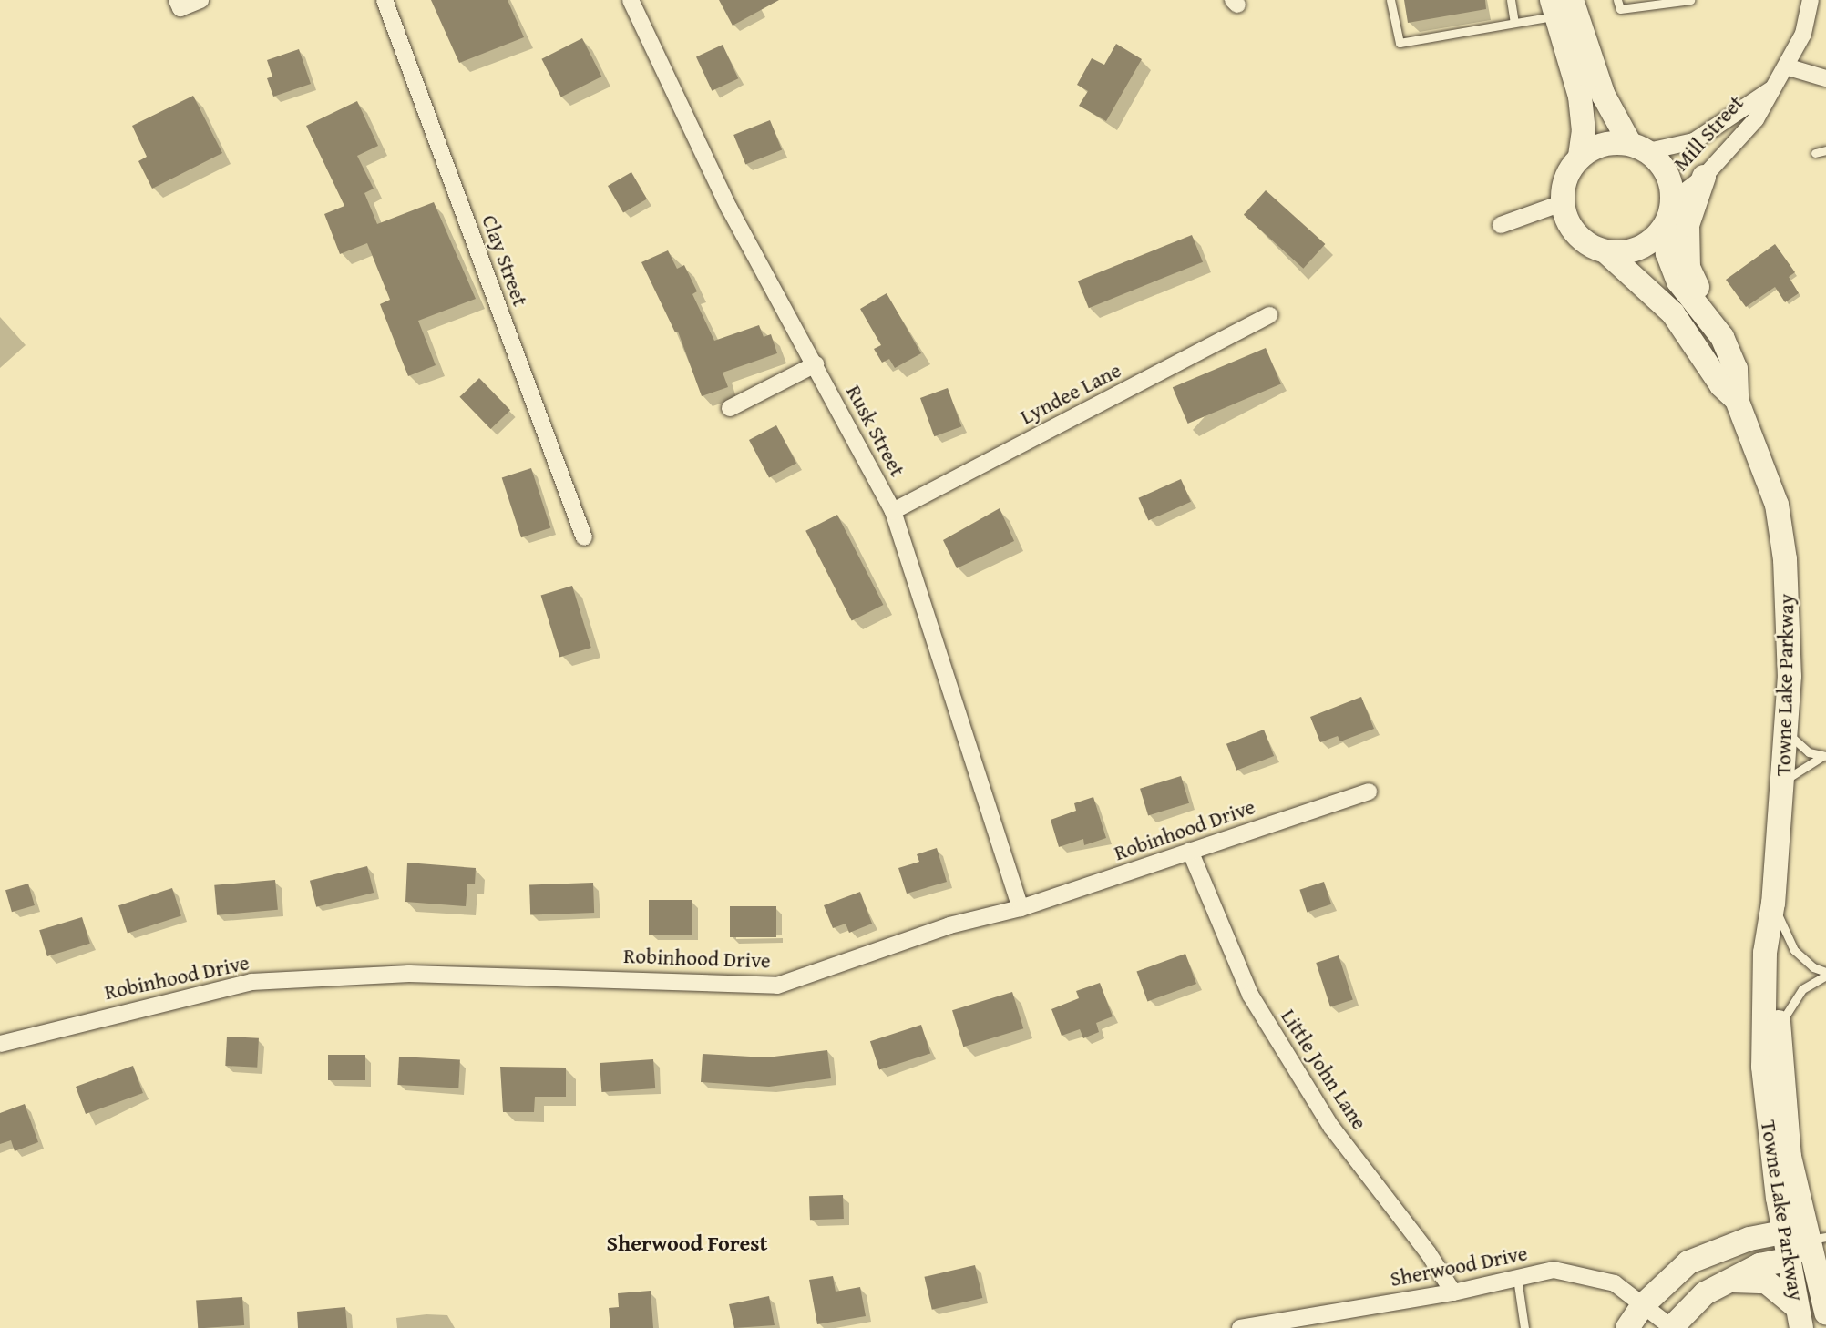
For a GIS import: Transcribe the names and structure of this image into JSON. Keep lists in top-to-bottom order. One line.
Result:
{"streets":{"main road":["Towne Lake Parkway"],"street":["Mill Street","Clay Street","Lyndee Lane","Rusk Street","Robinhood Drive","Little John Lane","Sherwood Drive"]},"crossings":[["Mill Street","Towne Lake Parkway"],["Lyndee Lane","Rusk Street"],["Rusk Street","Robinhood Drive"],["Robinhood Drive","Little John Lane"],["Little John Lane","Sherwood Drive"]],"districts":["Sherwood Forest"]}
